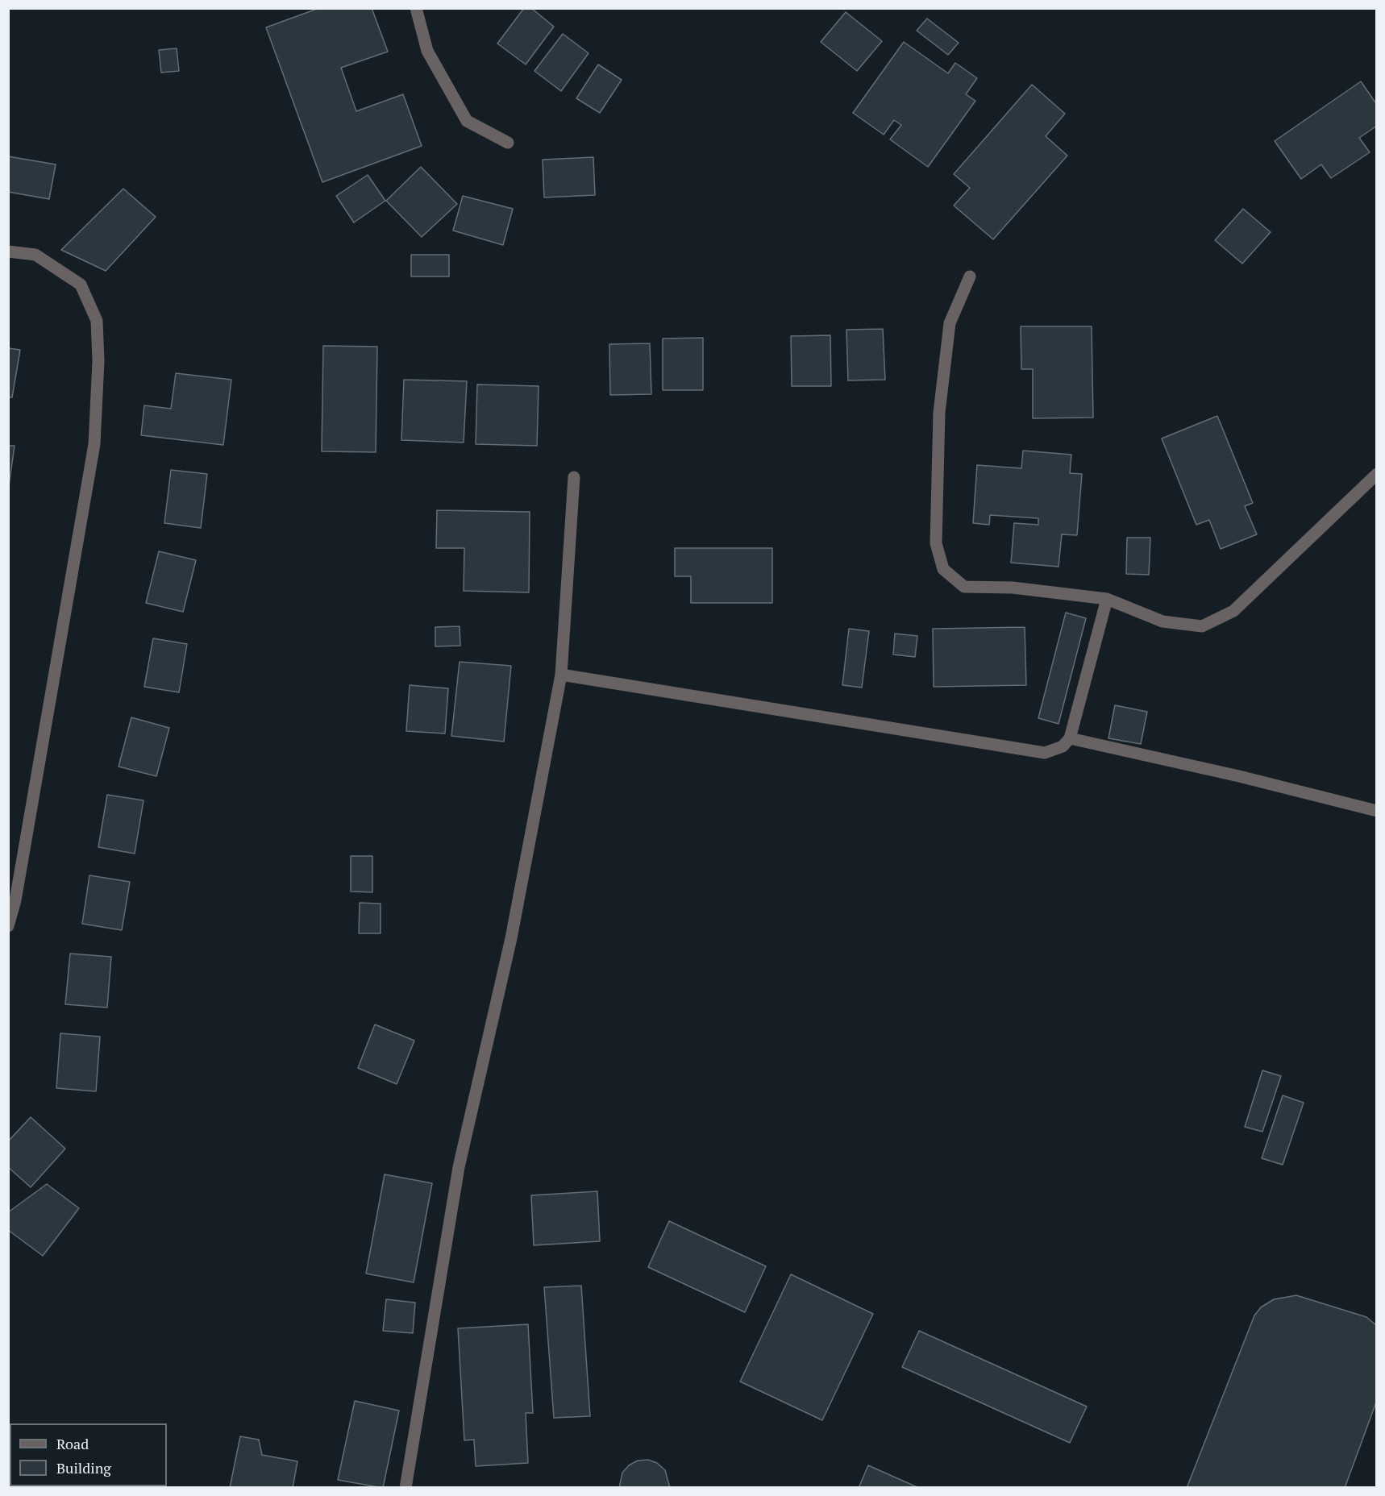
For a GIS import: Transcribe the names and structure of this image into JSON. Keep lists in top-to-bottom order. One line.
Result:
{"legend":["Road","Building"]}
